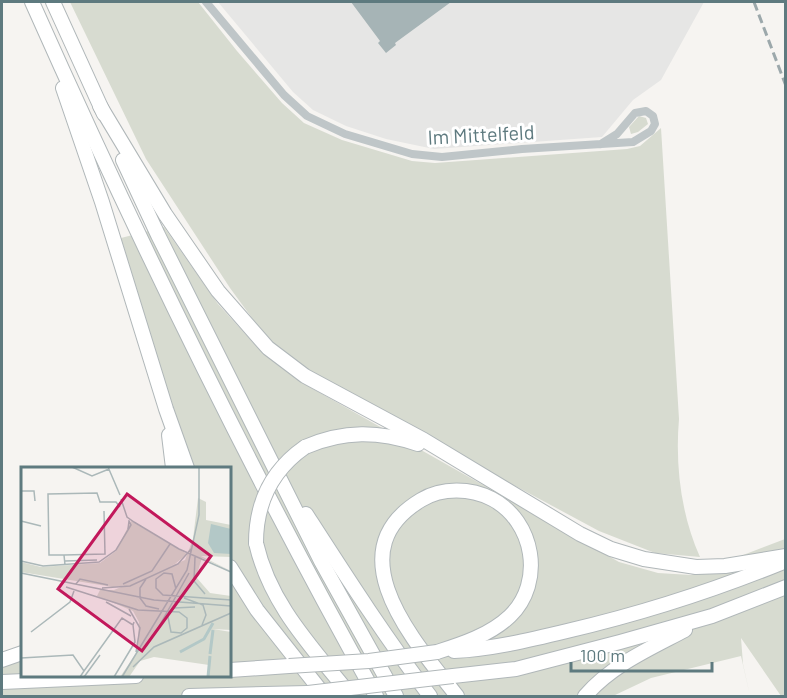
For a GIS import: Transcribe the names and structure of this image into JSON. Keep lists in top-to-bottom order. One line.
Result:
{"streets":{"street":["Im Mittelfeld"]},"scale_bar":"100 m"}
